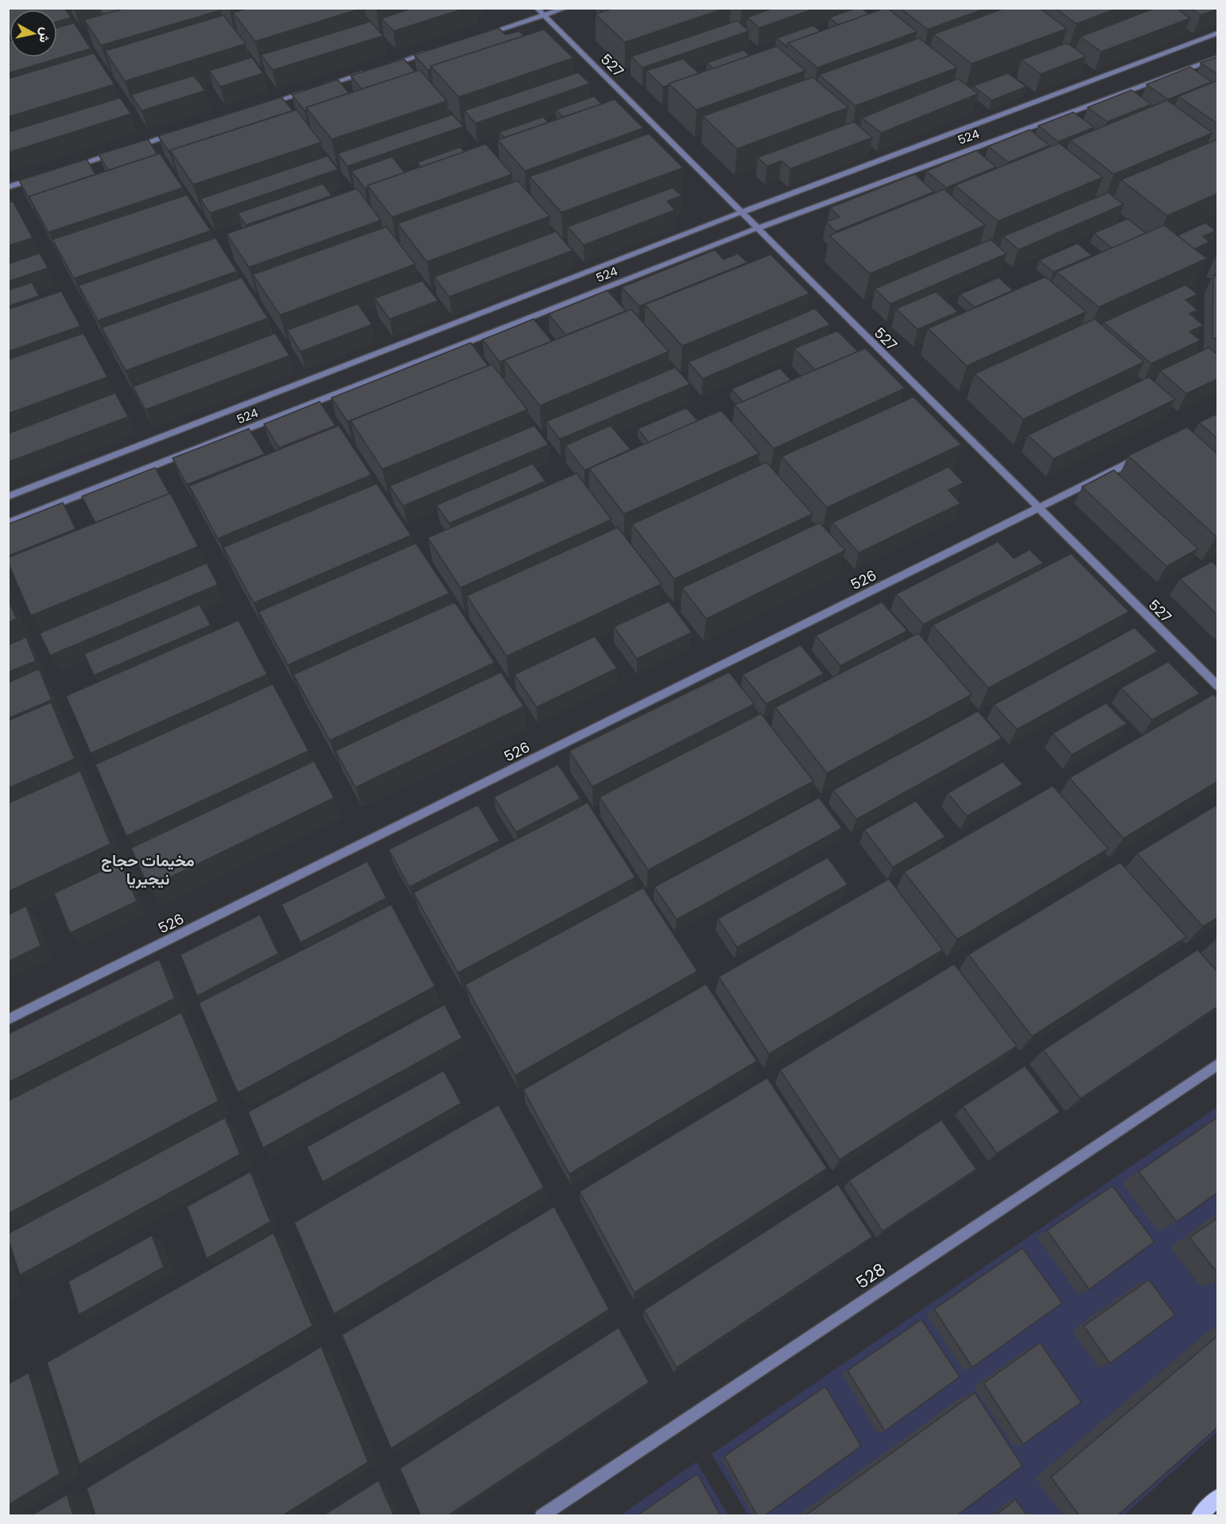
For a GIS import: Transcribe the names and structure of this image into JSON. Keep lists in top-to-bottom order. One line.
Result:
{"streets":{"street":["527","524","526","528"]},"crossings":[["527","524"],["527","526"]],"districts":["مخيمات حجاج نيجيريا"],"north":"right"}
